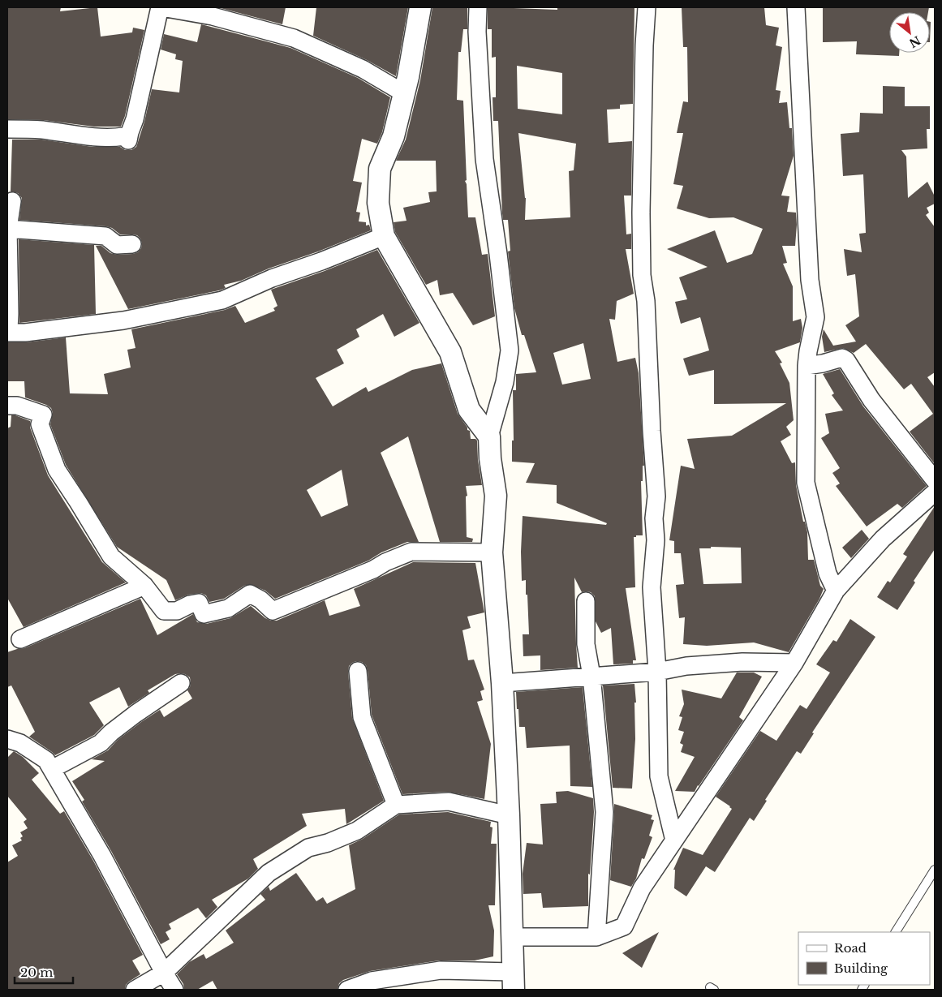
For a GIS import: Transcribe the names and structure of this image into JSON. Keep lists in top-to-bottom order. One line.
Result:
{"legend":["Road","Building"],"scale_bar":"20 m","north":"bottom right"}
